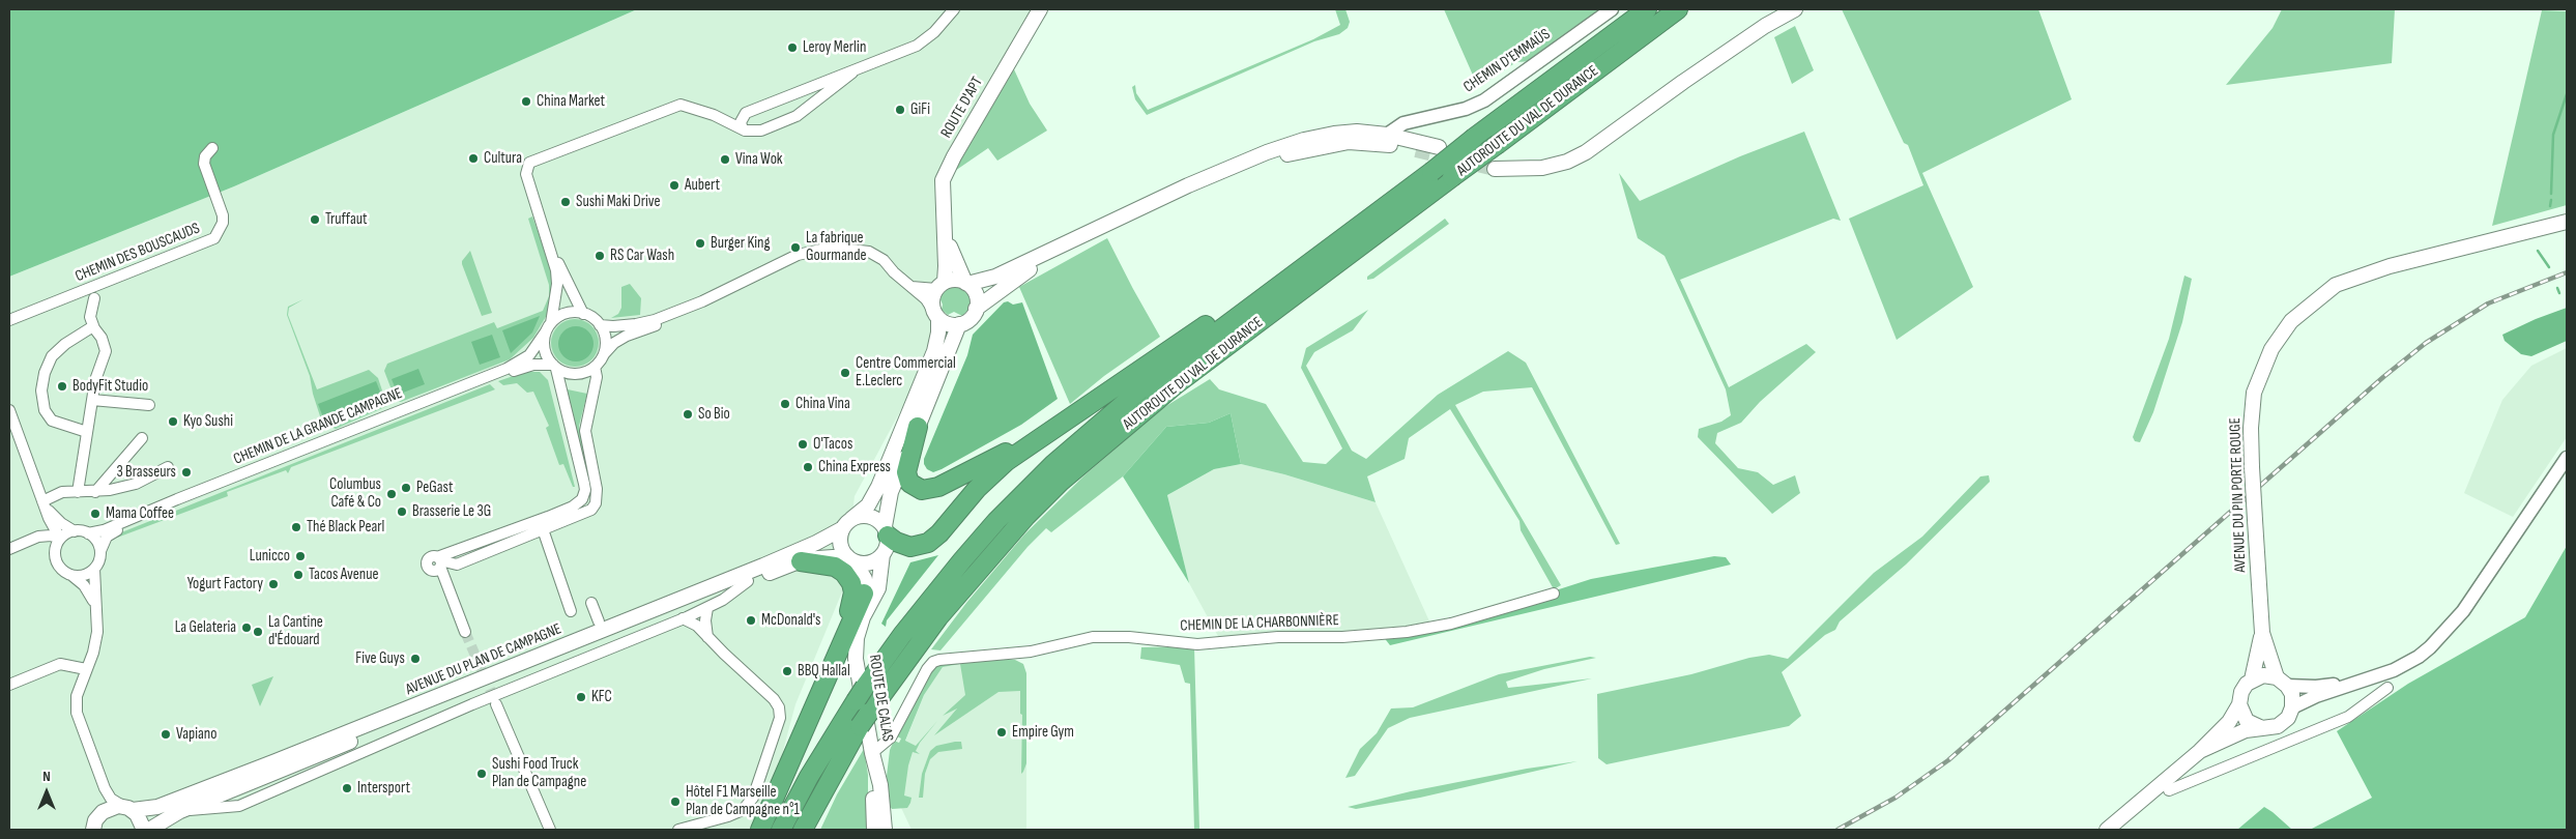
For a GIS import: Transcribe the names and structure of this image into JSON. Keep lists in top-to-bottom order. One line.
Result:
{"streets":{"highway":["AUTOROUTE DU VAL DE DURANCE"],"main road":["ROUTE D'APT","AVENUE DU PIN PORTE ROUGE","AVENUE DU PLAN DE CAMPAGNE","ROUTE DE CALAS"],"street":["CHEMIN D'EMMAÜS","CHEMIN DES BOUSCAUDS","CHEMIN DE LA GRANDE CAMPAGNE","CHEMIN DE LA CHARBONNIÈRE"]},"crossings":[["AUTOROUTE DU VAL DE DURANCE","CHEMIN DE LA CHARBONNIÈRE"],["AUTOROUTE DU VAL DE DURANCE","ROUTE DE CALAS"],["CHEMIN DE LA CHARBONNIÈRE","ROUTE DE CALAS"],["AVENUE DU PLAN DE CAMPAGNE","ROUTE DE CALAS"]],"places":["Leroy Merlin","China Market","GiFi","Cultura","Vina Wok","Aubert","Sushi Maki Drive","Truffaut","Burger King","La fabrique Gourmande","RS Car Wash","Centre Commercial E.Leclerc","BodyFit Studio","China Vina","So Bio","Kyo Sushi","O'Tacos","China Express","3 Brasseurs","PeGast","Columbus Café & Co","Brasserie Le 3G","Mama Coffee","Thé Black Pearl","Lunicco","Tacos Avenue","Yogurt Factory","McDonald's","La Gelateria","La Cantine d'Édouard","Five Guys","BBQ Hallal","KFC","Empire Gym","Vapiano","Sushi Food Truck Plan de Campagne","Intersport","Hôtel F1 Marseille Plan de Campagne n°1"],"north":"top"}
